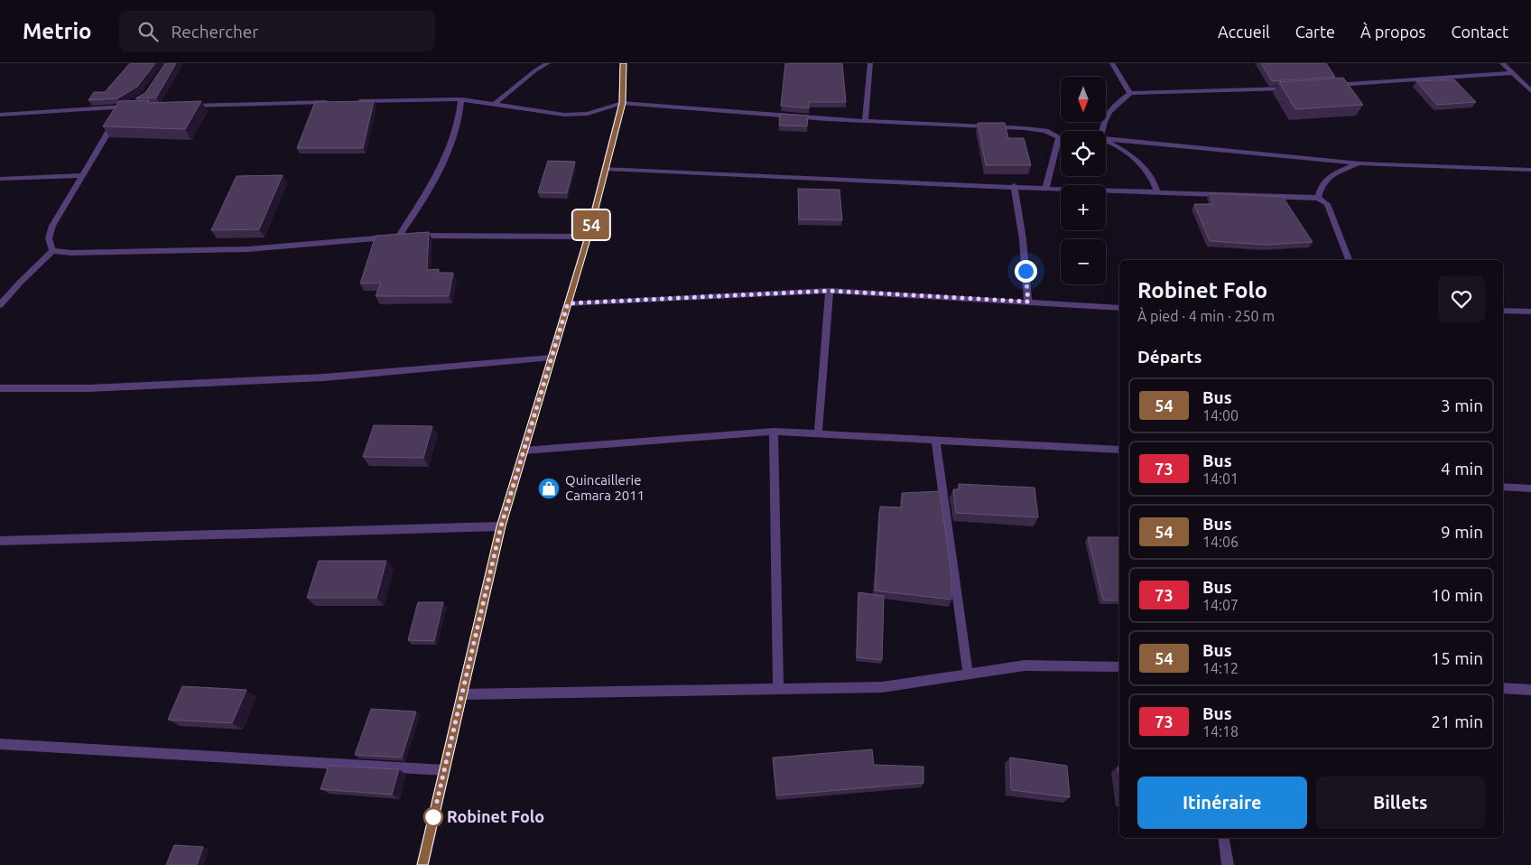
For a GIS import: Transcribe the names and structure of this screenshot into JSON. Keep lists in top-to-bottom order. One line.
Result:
{"places":{"shop":["Quincaillerie Camara 2011"],"other":["Robinet Folo"]},"lines":["bus line 54"],"north":"bottom","page":{"header":"Metrio","search":"Rechercher","nav":["Accueil","Carte","À propos","Contact"],"on_map":"54","map_buttons":["+","−"],"heading":[["Robinet Folo","À pied · 4 min · 250 m"],"Départs"],"list":[{"mark":"54","name":"Bus","note":"14:00","value":"3 min"},{"mark":"73","name":"Bus","note":"14:01","value":"4 min"},{"mark":"54","name":"Bus","note":"14:06","value":"9 min"},{"mark":"73","name":"Bus","note":"14:07","value":"10 min"},{"mark":"54","name":"Bus","note":"14:12","value":"15 min"},{"mark":"73","name":"Bus","note":"14:18","value":"21 min"}],"buttons":["Itinéraire","Billets"]}}
